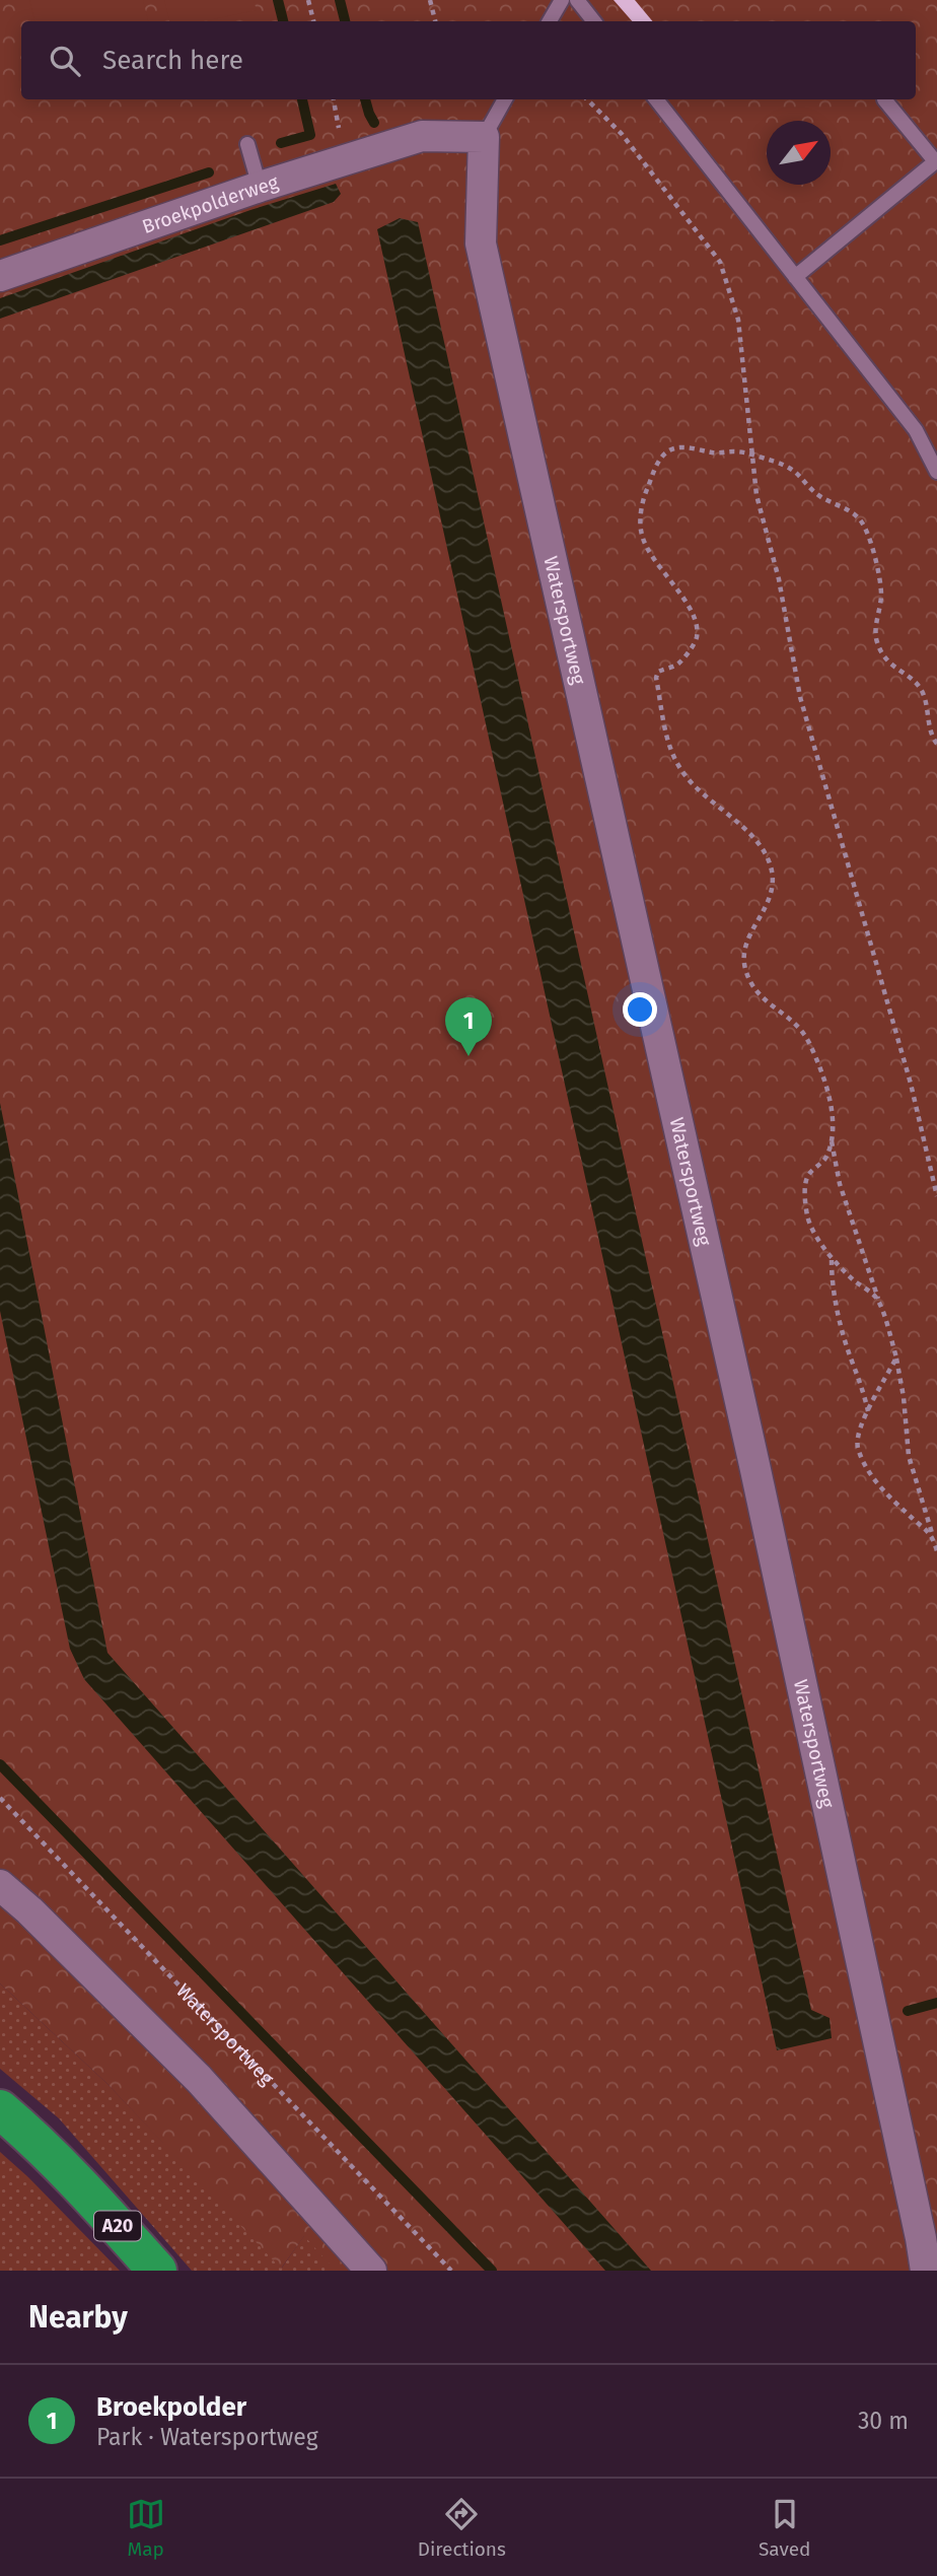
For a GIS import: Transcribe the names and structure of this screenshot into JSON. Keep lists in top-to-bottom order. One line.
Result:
{"streets":{"highway":["A20"],"street":["Broekpolderweg","Watersportweg"]},"crossings":[["Broekpolderweg","Watersportweg"]],"north":"top right","page":{"search":"Search here","pins":"1","heading":"Nearby","list":[{"mark":"1","name":"Broekpolder","note":"Park · Watersportweg","value":"30 m"}],"nav":["Map","Directions","Saved"]}}
